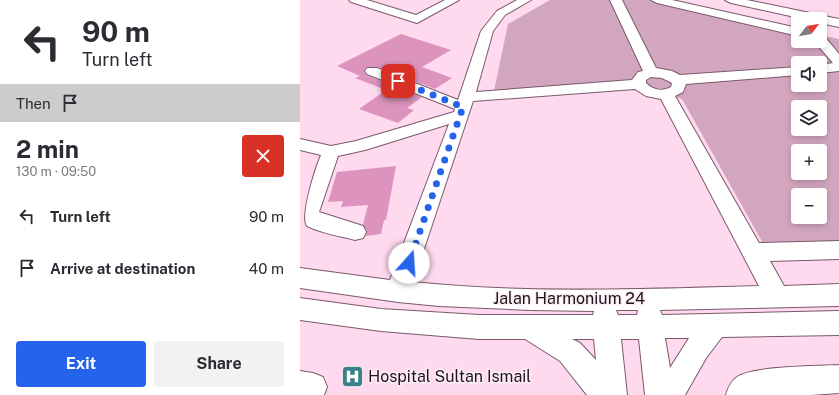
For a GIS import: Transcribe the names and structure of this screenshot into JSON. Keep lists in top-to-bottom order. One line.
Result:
{"streets":{"street":["Jalan Harmonium 24"]},"places":{"hospital":["Hospital Sultan Ismail"]},"north":"top right","page":{"turn":["90 m","Turn left"],"map_buttons":["+","−"],"then":"Then","heading":["2 min","130 m · 09:50"],"list":[{"name":"Turn left","value":"90 m"},{"name":"Arrive at destination","value":"40 m"}],"buttons":["Exit","Share"]}}
